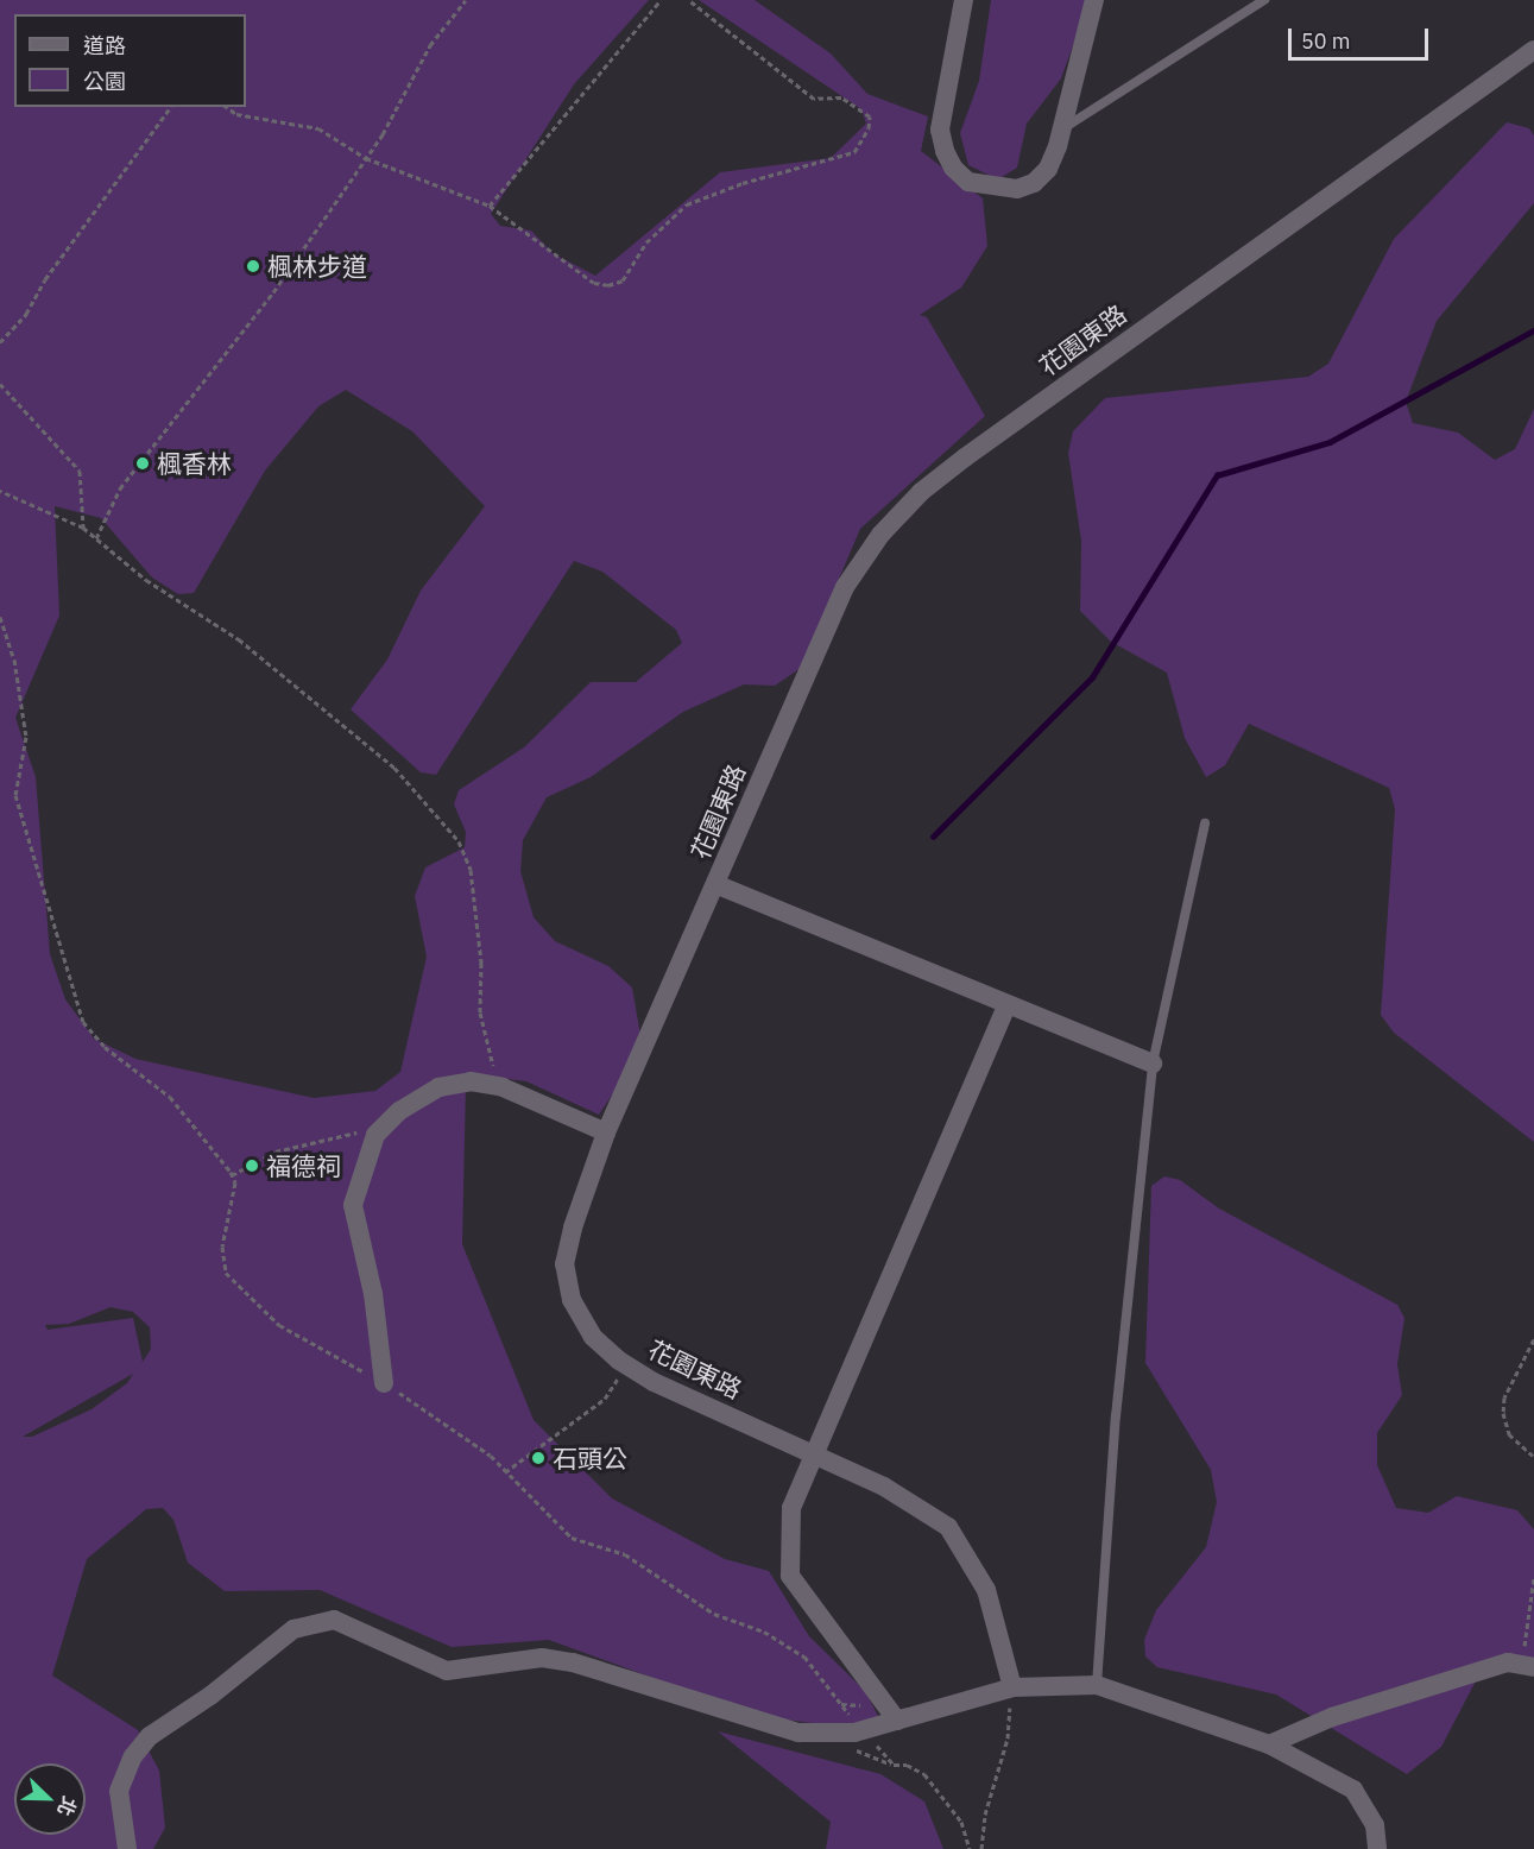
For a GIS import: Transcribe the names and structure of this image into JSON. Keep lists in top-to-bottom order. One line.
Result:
{"streets":{"street":["花園東路"]},"places":["楓林步道","楓香林","福德祠","石頭公"],"legend":["道路","公園"],"scale_bar":"50 m","north":"bottom right"}
